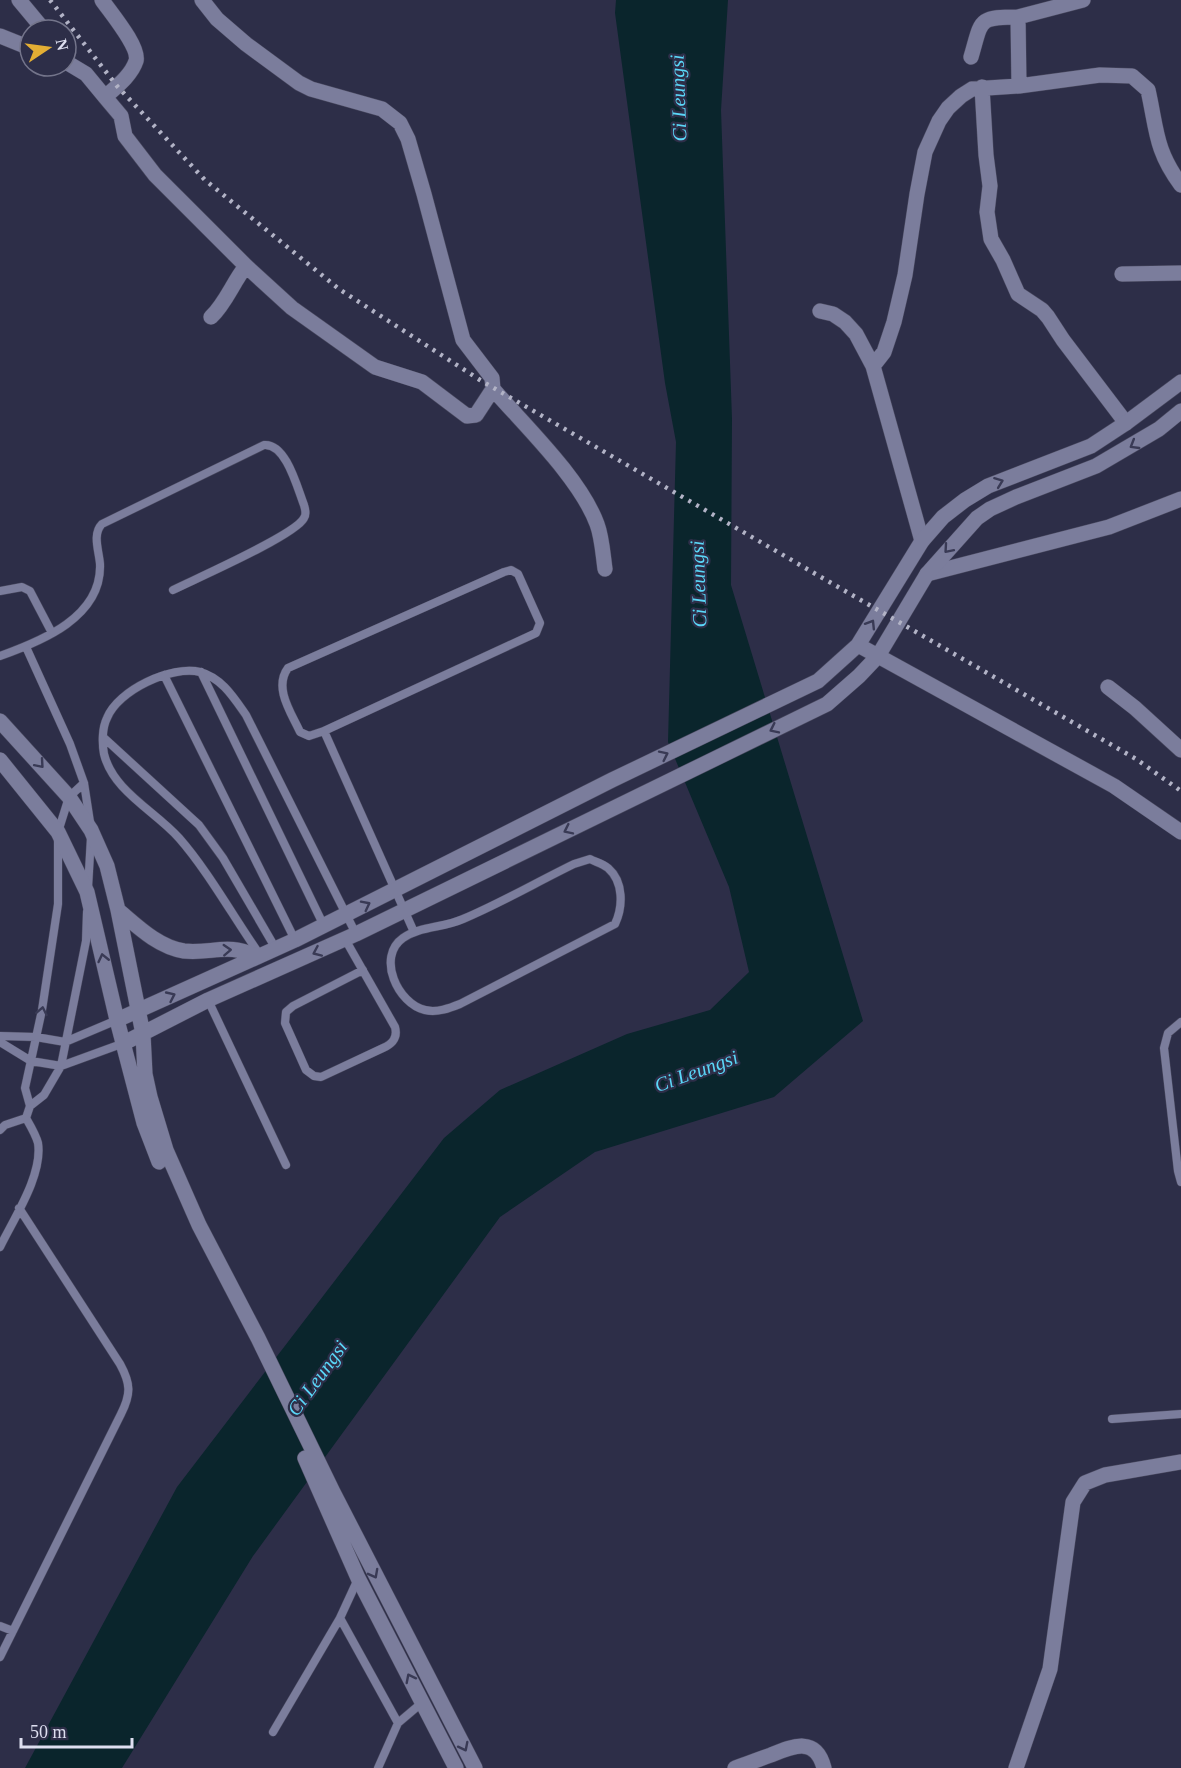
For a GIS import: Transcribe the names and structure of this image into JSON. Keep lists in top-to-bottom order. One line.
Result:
{"water":["Ci Leungsi"],"scale_bar":"50 m","north":"right"}
